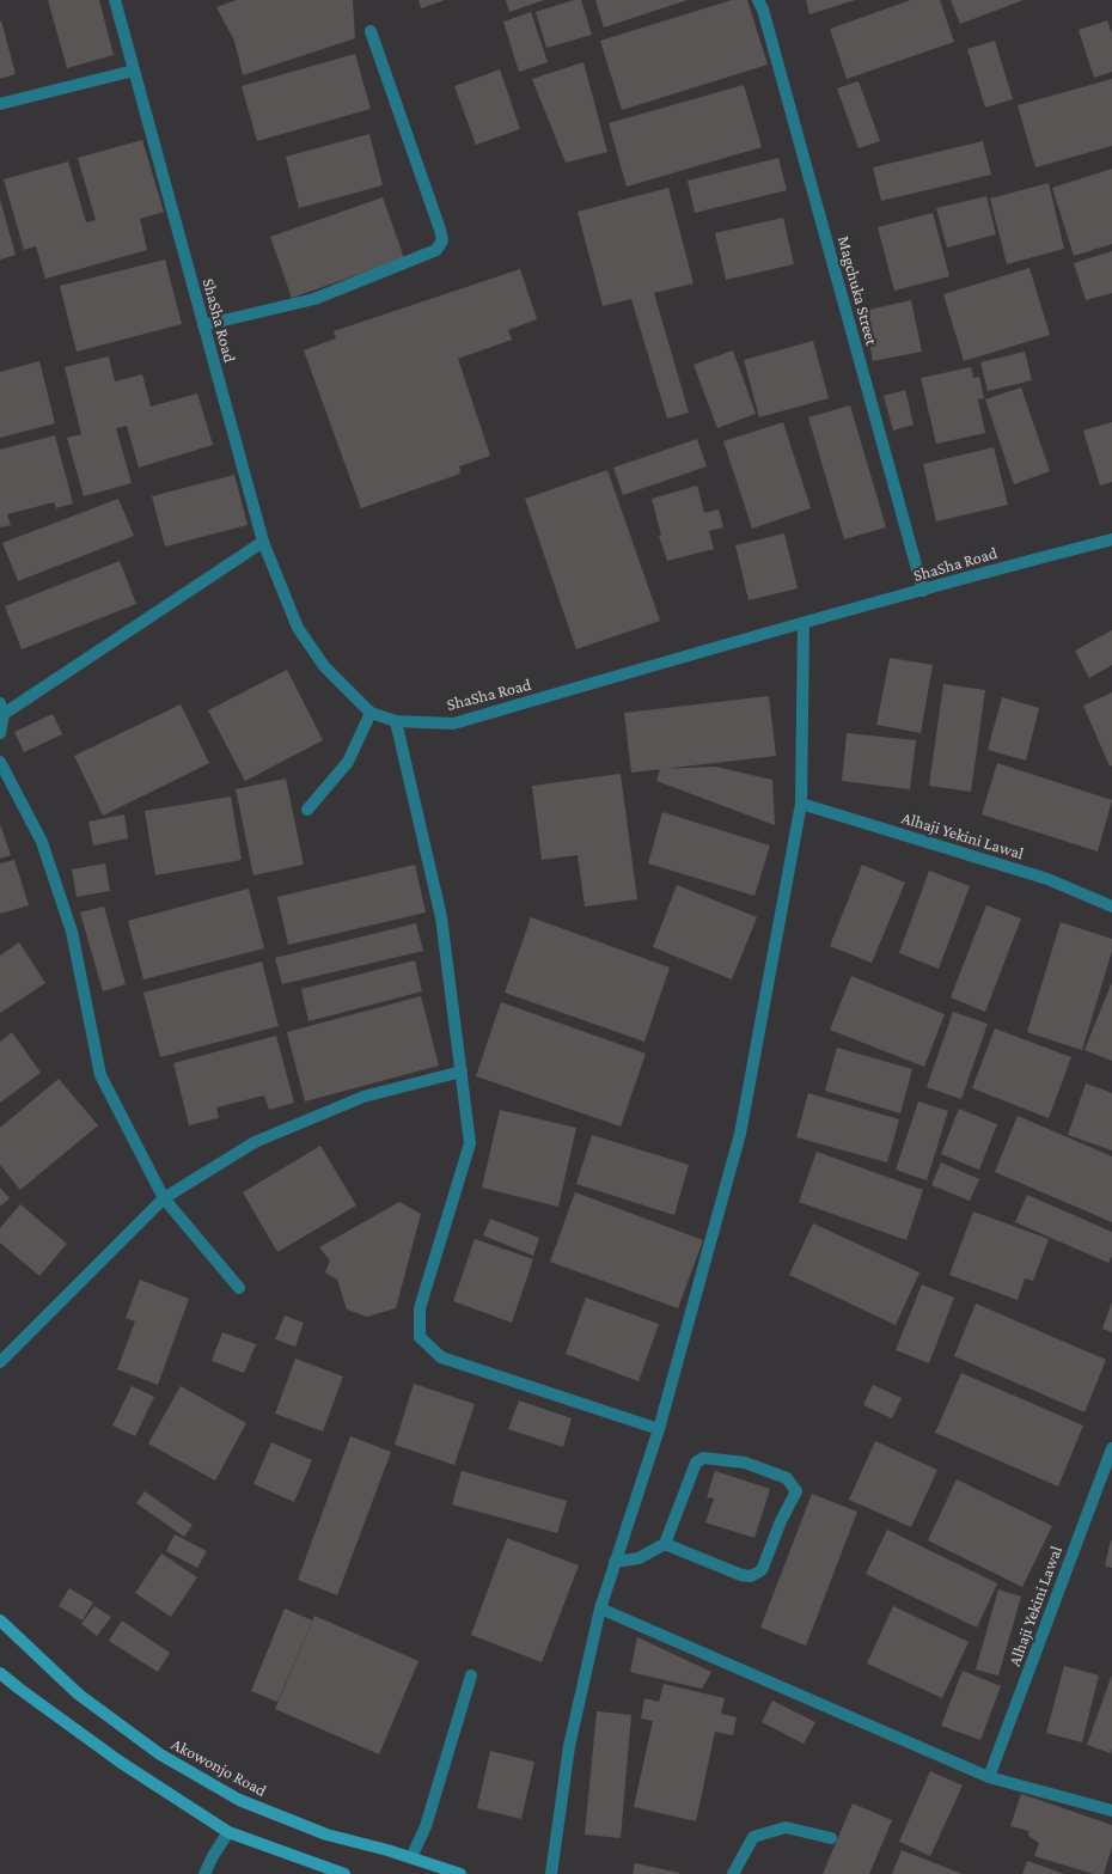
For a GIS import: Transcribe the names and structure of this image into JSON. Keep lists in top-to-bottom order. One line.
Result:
{"streets":{"main road":["Akowonjo Road"],"street":["Magchuka Street","ShaSha Road","Alhaji Yekini Lawal"]},"crossings":[["Magchuka Street","ShaSha Road"]]}
